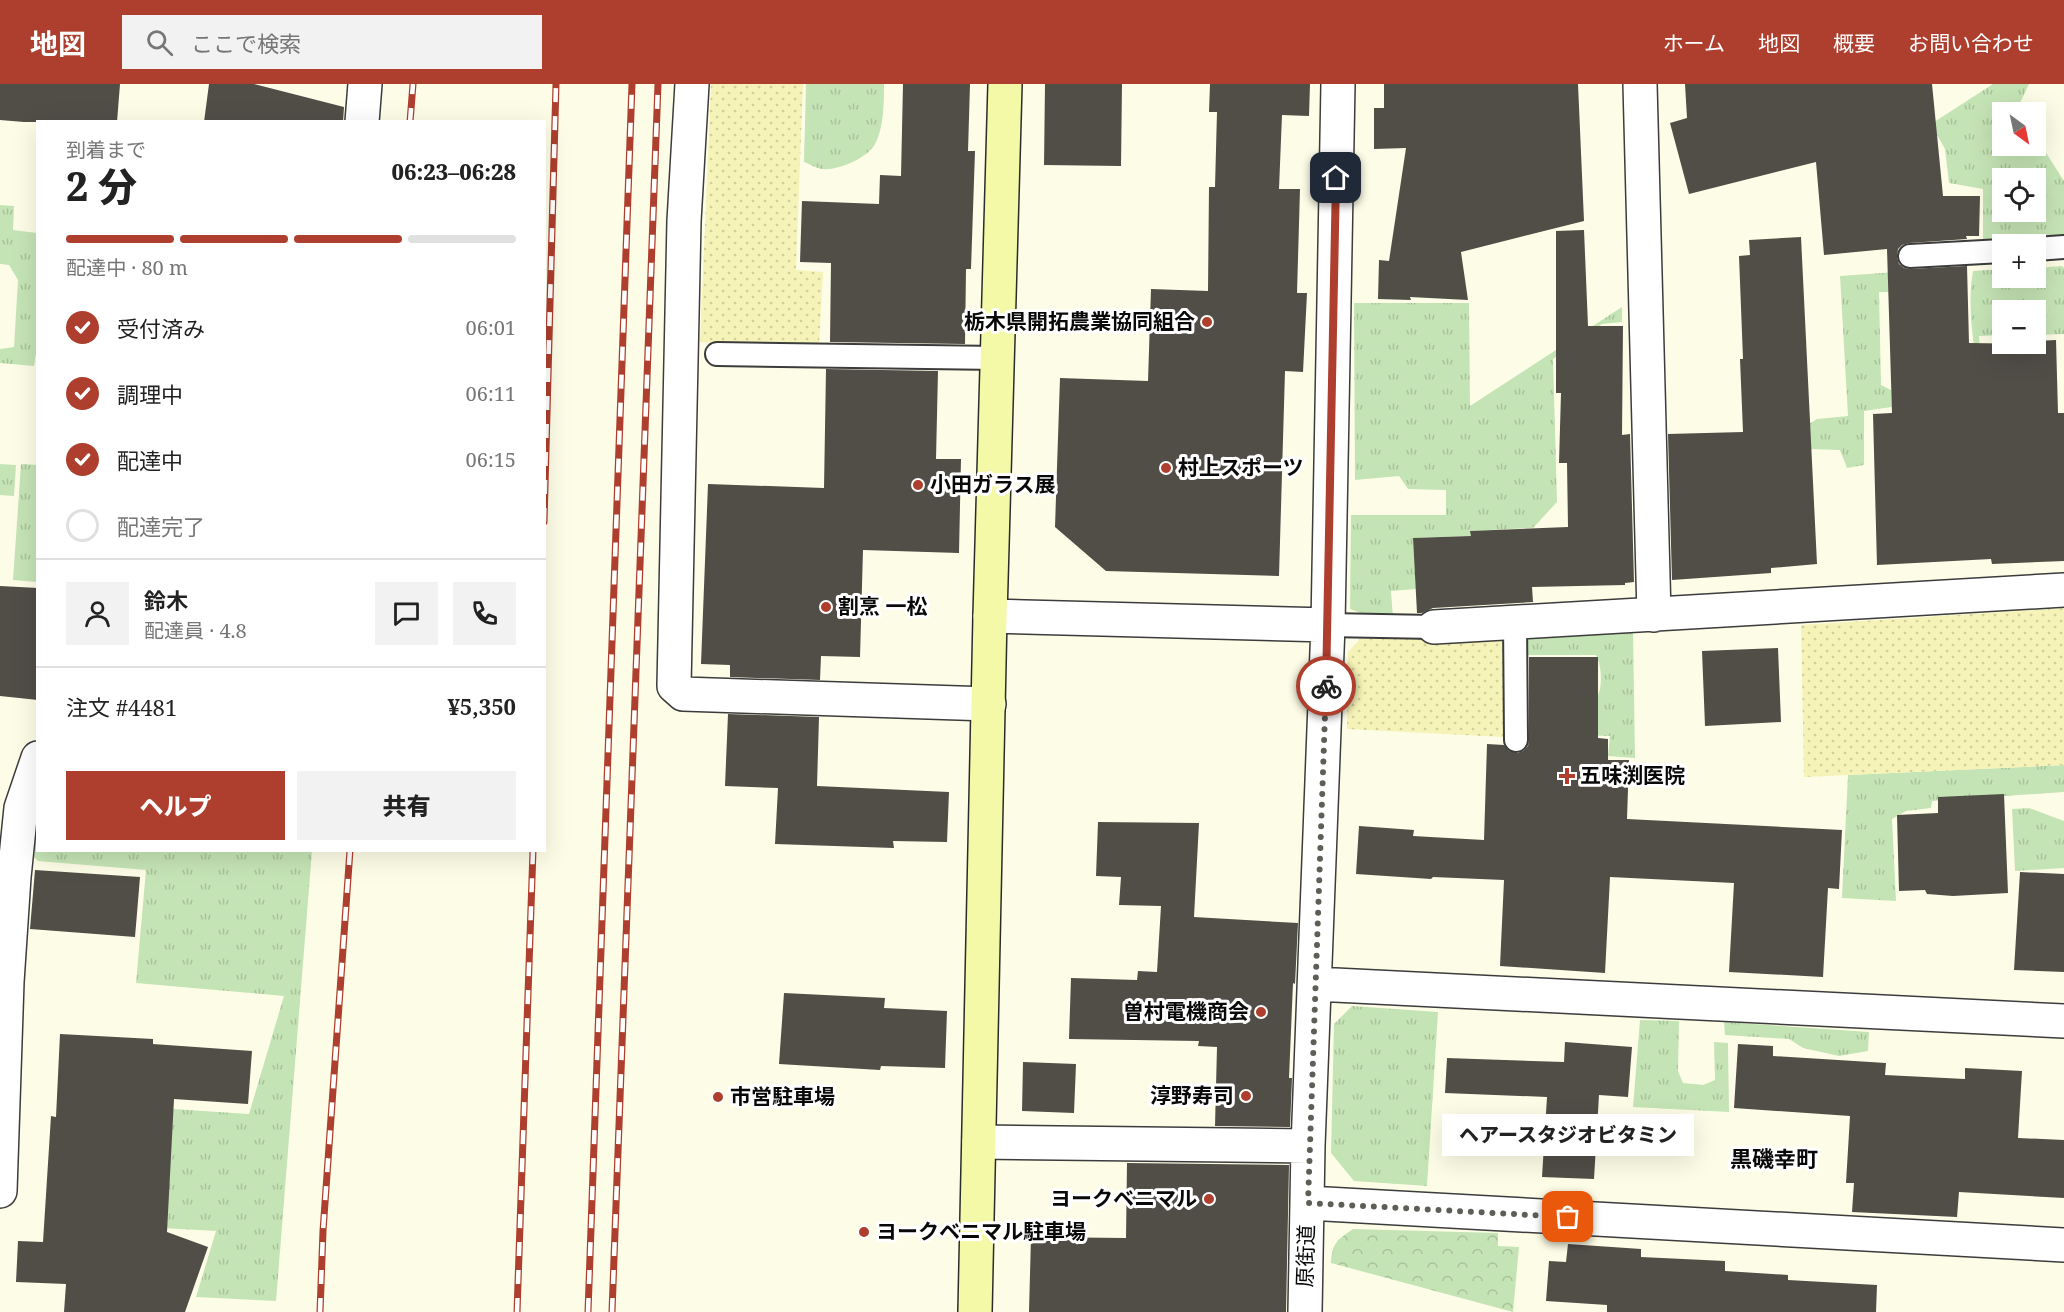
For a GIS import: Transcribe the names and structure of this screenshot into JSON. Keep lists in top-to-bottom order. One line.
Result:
{"streets":{"street":["原街道"]},"districts":["黒磯幸町"],"places":{"other":["栃木県開拓農業協同組合","村上スポーツ","小田ガラス展","割烹 一松","曽村電機商会","淳野寿司","市営駐車場","ヨークベニマル","ヘアースタジオビタミン","ヨークベニマル駐車場"],"health":["五味渕医院"]},"north":"bottom right","page":{"header":"地図","search":"ここで検索","nav":["ホーム","地図","概要","お問い合わせ"],"map_buttons":["+","−"],"heading":["2 分","到着まで","06:23–06:28"],"panel":["鈴木","配達員 · 4.8","注文 #4481","¥5,350"],"bar":"配達中 · 80 m","list":[["受付済み","06:01"],["調理中","06:11"],["配達中","06:15"],"配達完了"],"buttons":["ヘルプ","共有"],"bubble":"ヘアースタジオビタミン"}}
